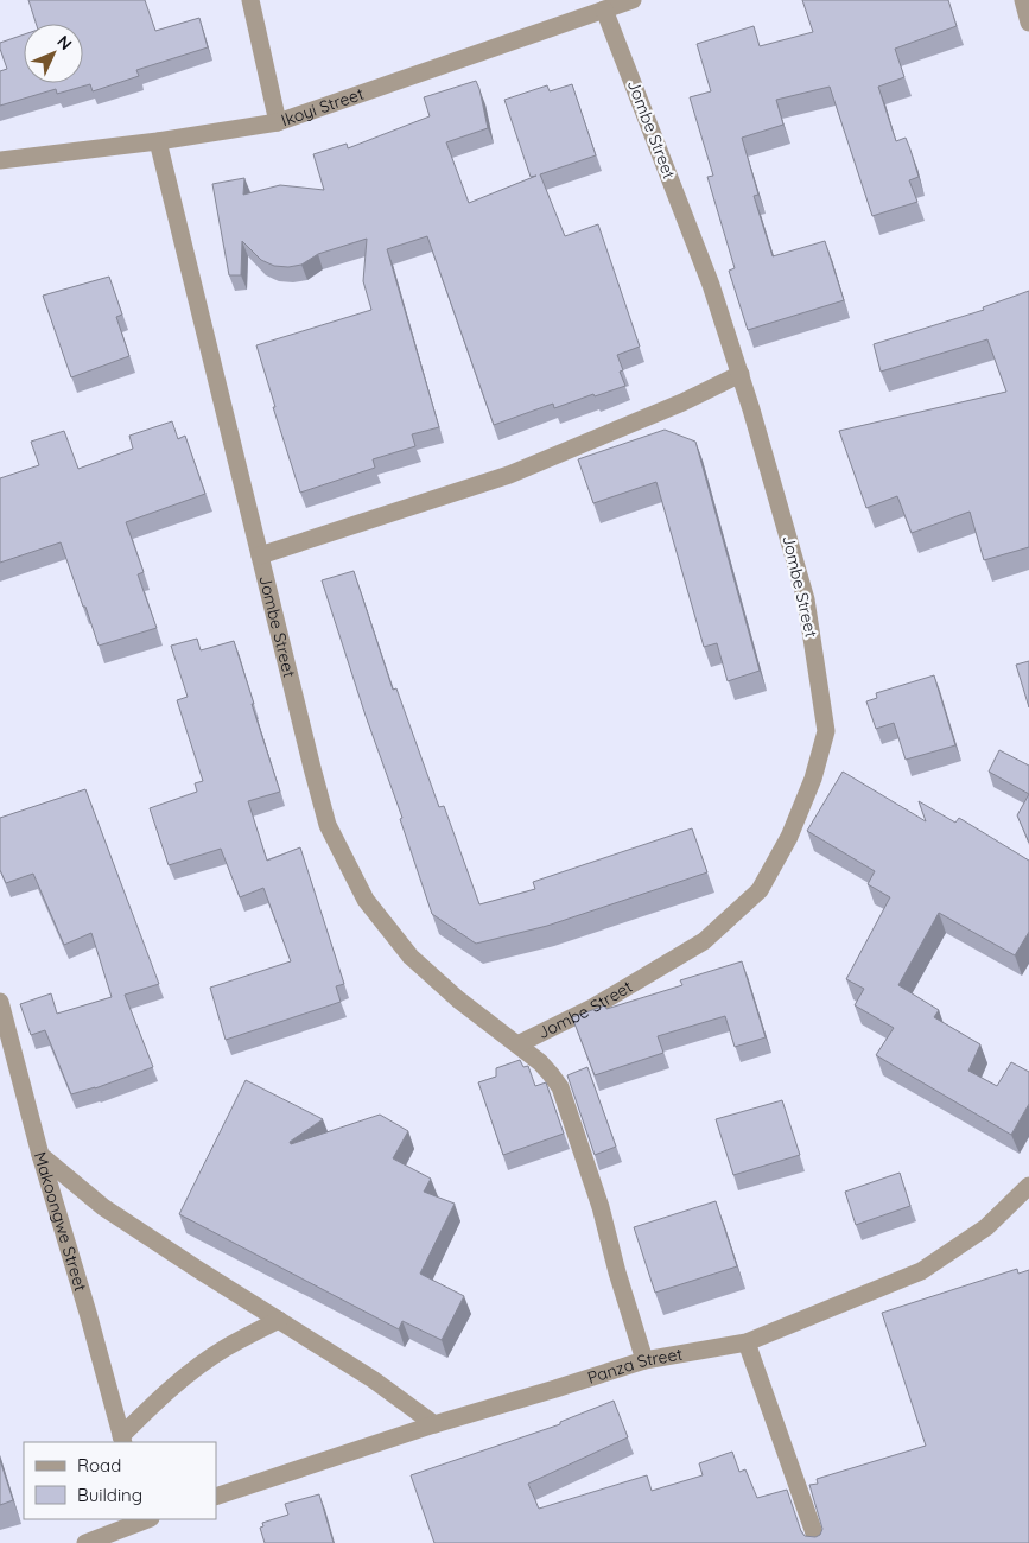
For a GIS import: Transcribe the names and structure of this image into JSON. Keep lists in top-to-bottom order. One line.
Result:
{"streets":{"street":["Ikoyi Street","Jombe Street","Makoongwe Street","Panza Street"]},"crossings":[["Ikoyi Street","Jombe Street"],["Jombe Street","Panza Street"]],"legend":["Road","Building"],"north":"top right"}
